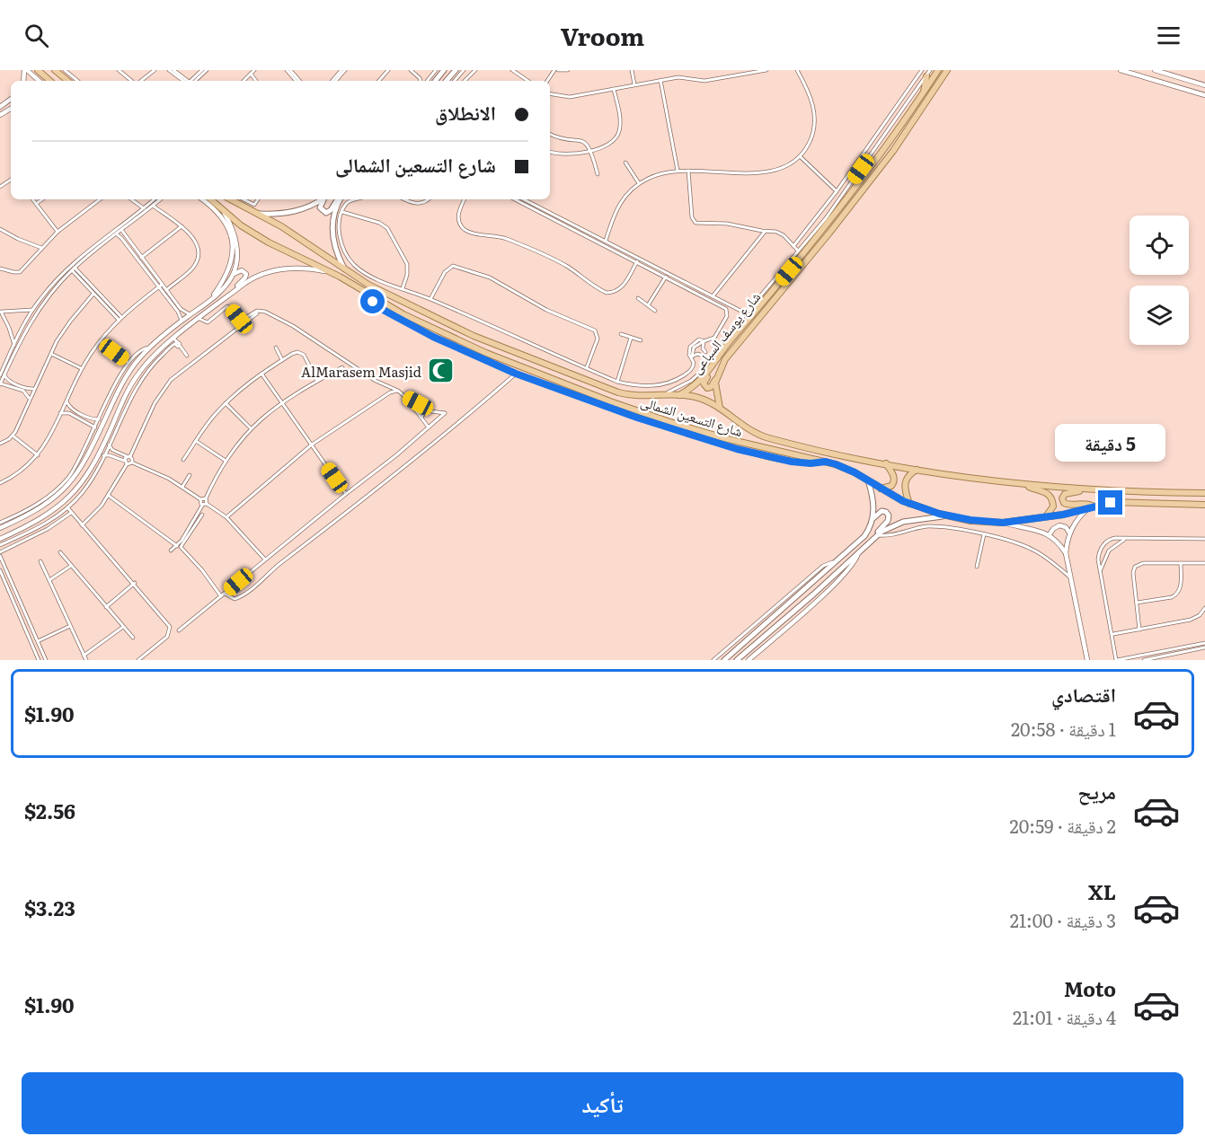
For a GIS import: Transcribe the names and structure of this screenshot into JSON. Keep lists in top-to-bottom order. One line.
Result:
{"streets":{"main road":["شارع يوسف السباعى","شارع التسعين الشمالى"]},"crossings":[["شارع يوسف السباعى","شارع التسعين الشمالى"]],"places":{"mosque":["AlMarasem Masjid"]},"page":{"header":"Vroom","banner":["الانطلاق","شارع التسعين الشمالى"],"bubble":"5 دقيقة","list":[{"name":"اقتصادي","note":"1 دقيقة · 20:58","value":"$1.90"},{"name":"مريح","note":"2 دقيقة · 20:59","value":"$2.56"},{"name":"XL","note":"3 دقيقة · 21:00","value":"$3.23"},{"name":"Moto","note":"4 دقيقة · 21:01","value":"$1.90"}],"buttons":"تأكيد"}}
